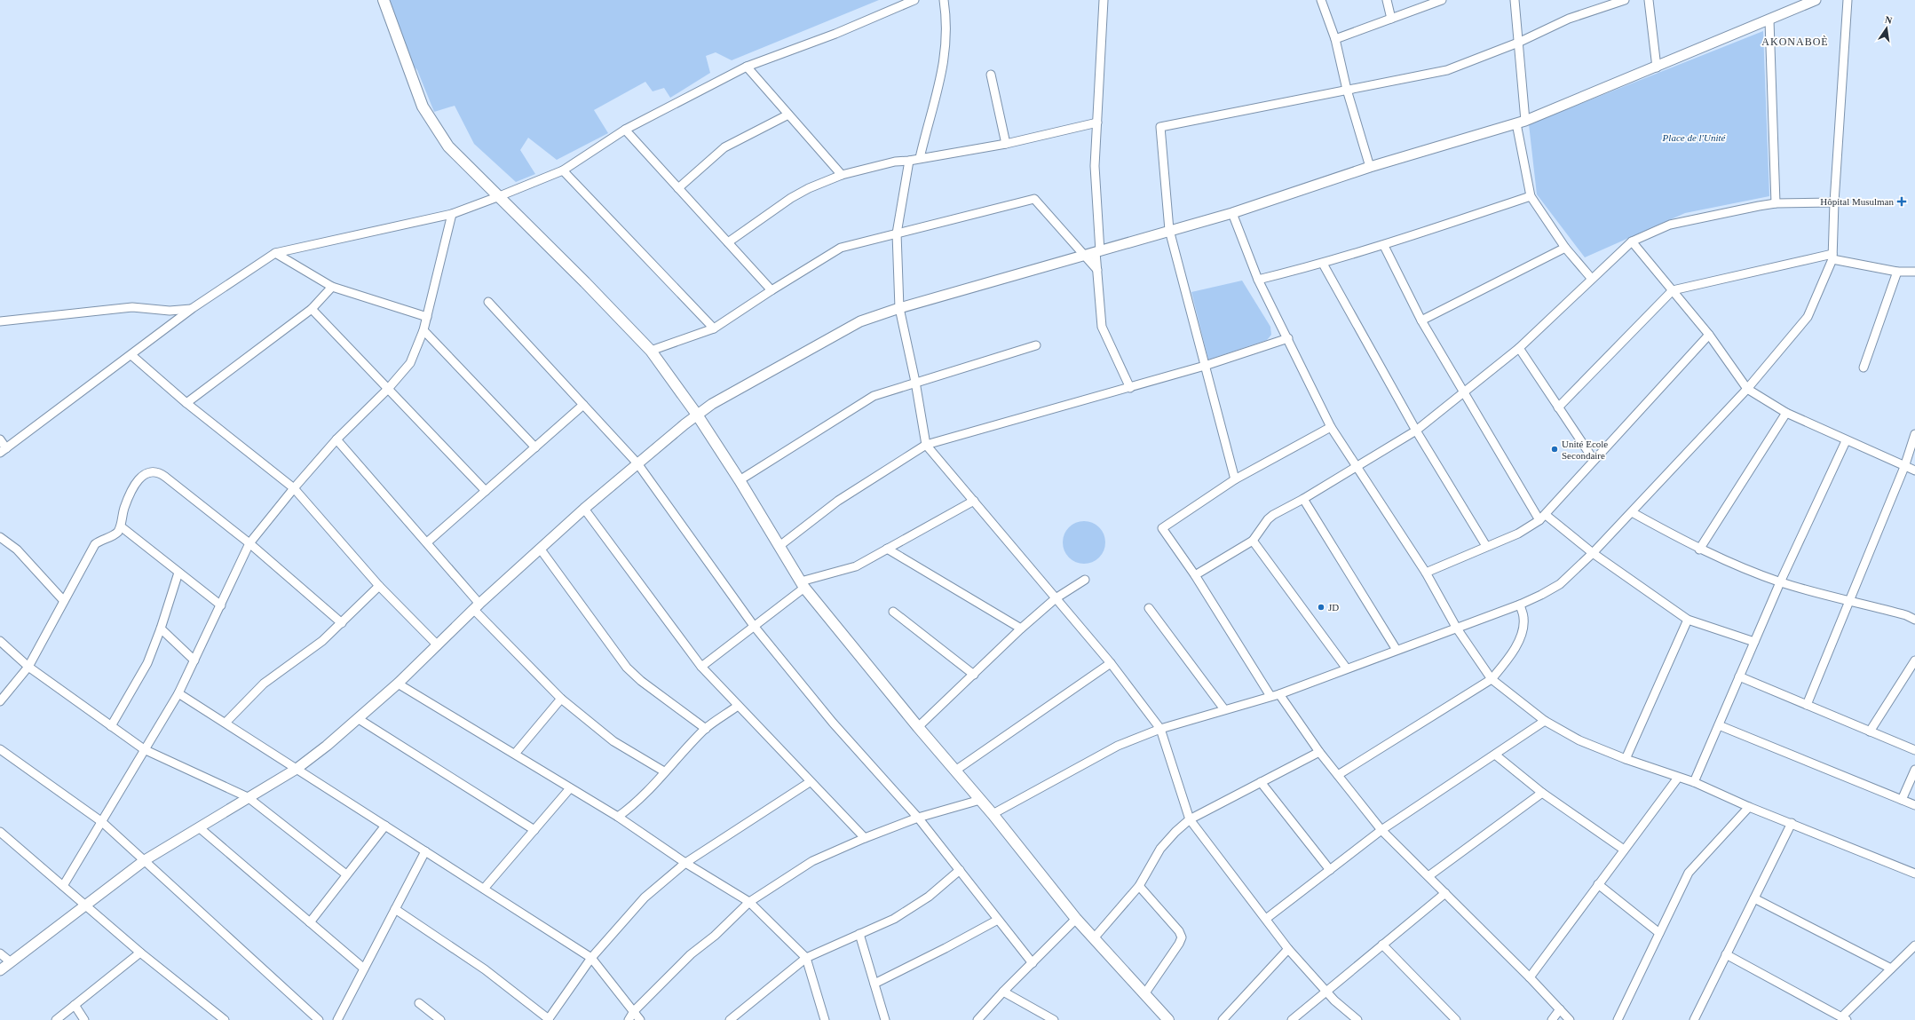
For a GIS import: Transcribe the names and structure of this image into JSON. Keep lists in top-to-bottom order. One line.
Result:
{"districts":["AKONABOÈ"],"parks":["Place de l'Unité"],"places":{"health":["Hôpital Musulman"],"other":["Unité Ecole Secondaire","JD"]},"north":"top"}
